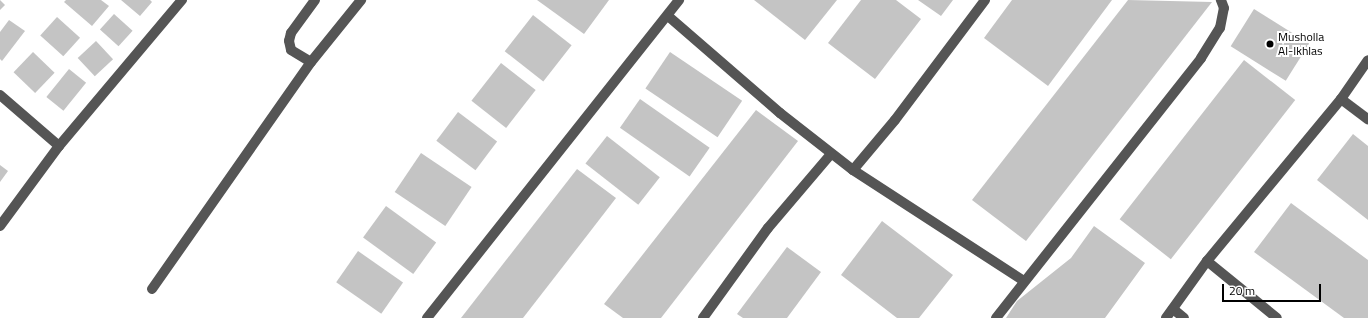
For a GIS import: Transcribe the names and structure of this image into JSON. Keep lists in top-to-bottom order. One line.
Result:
{"places":["Musholla Al-Ikhlas"],"scale_bar":"20 m"}
